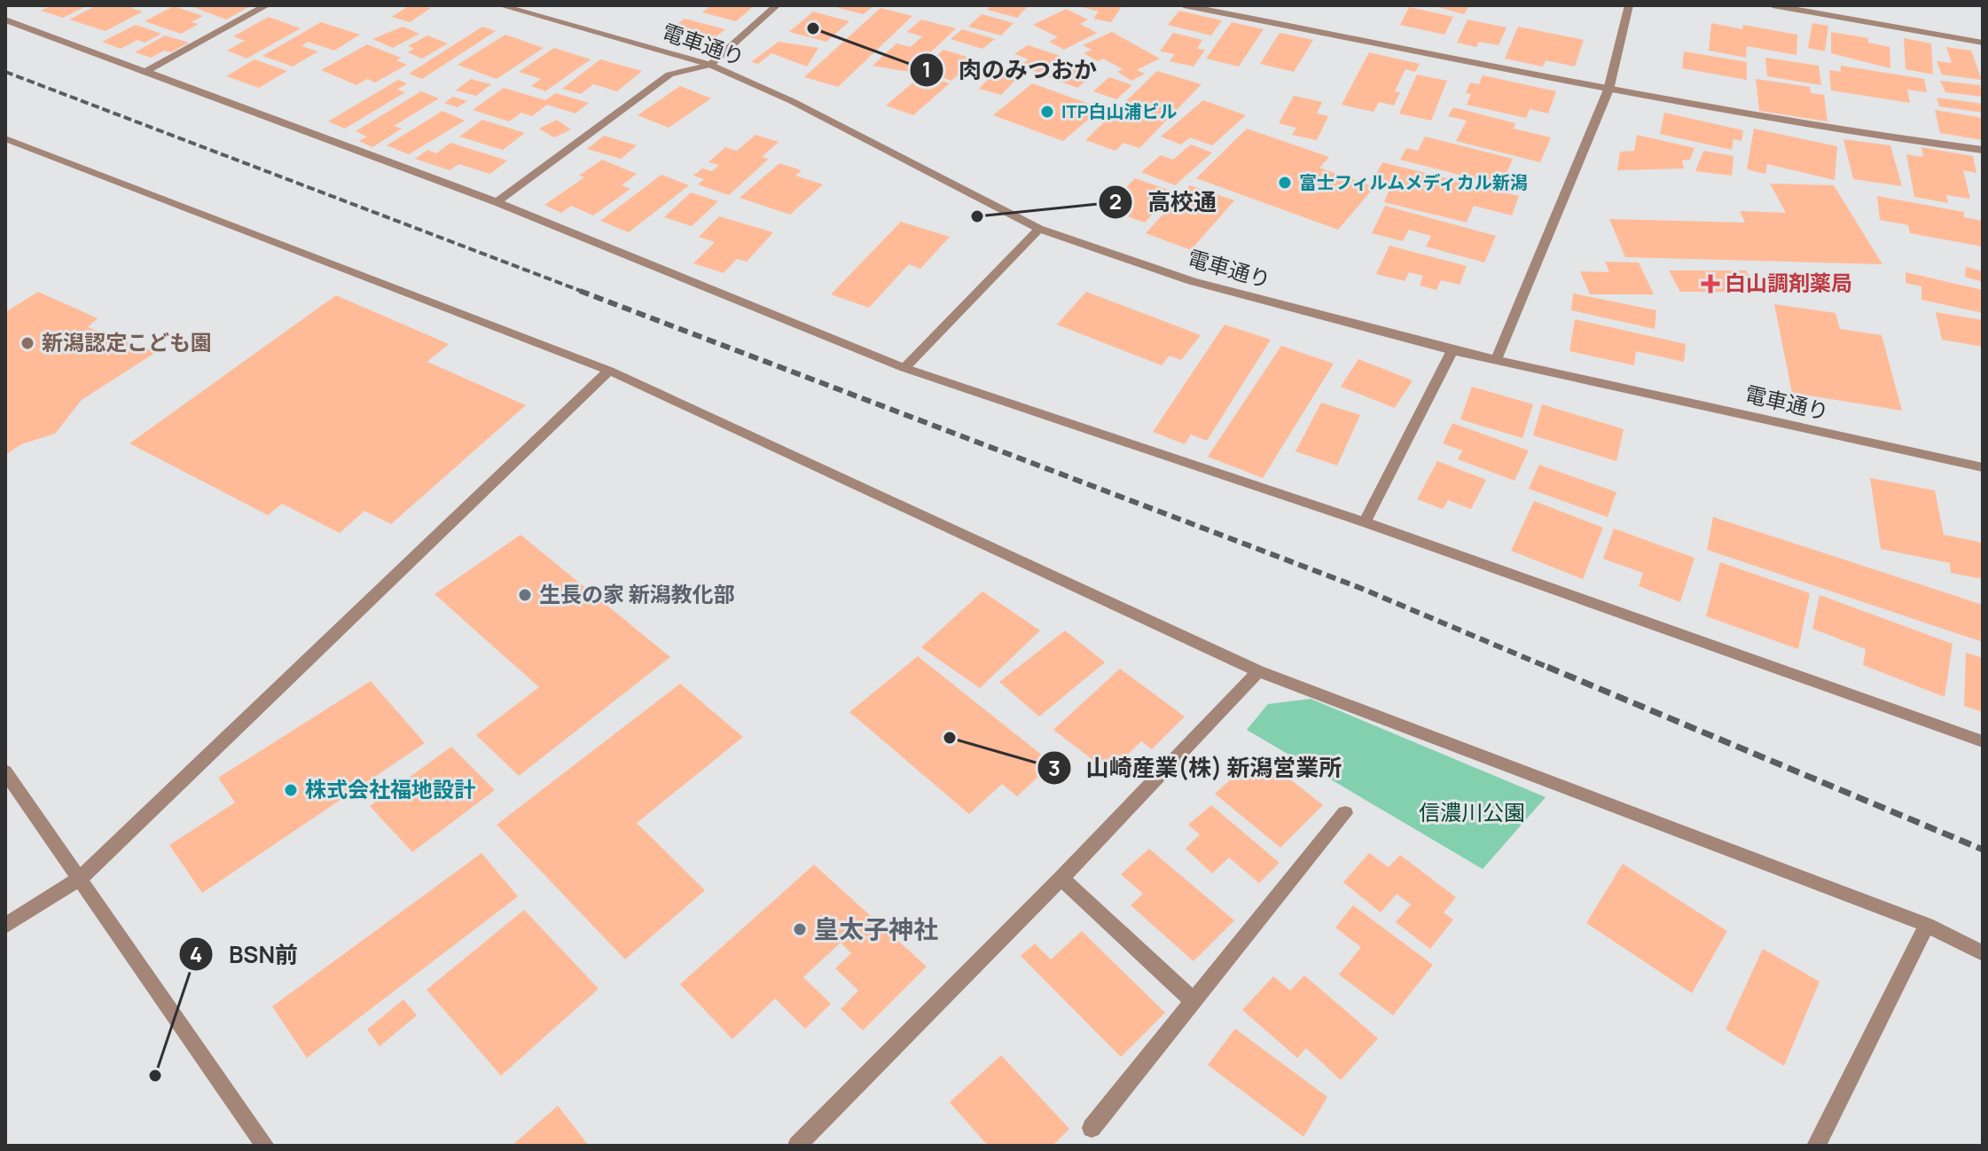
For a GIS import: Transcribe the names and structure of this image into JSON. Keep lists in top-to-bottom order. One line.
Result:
{"streets":{"street":["電車通り"]},"parks":["信濃川公園"],"places":{"other":["肉のみつおか","ITP白山浦ビル","富士フィルムメディカル新潟","高校通","新潟認定こども園","生長の家 新潟教化部","山崎産業(株) 新潟営業所","株式会社福地設計","皇太子神社","BSN前"],"health":["白山調剤薬局"]}}
